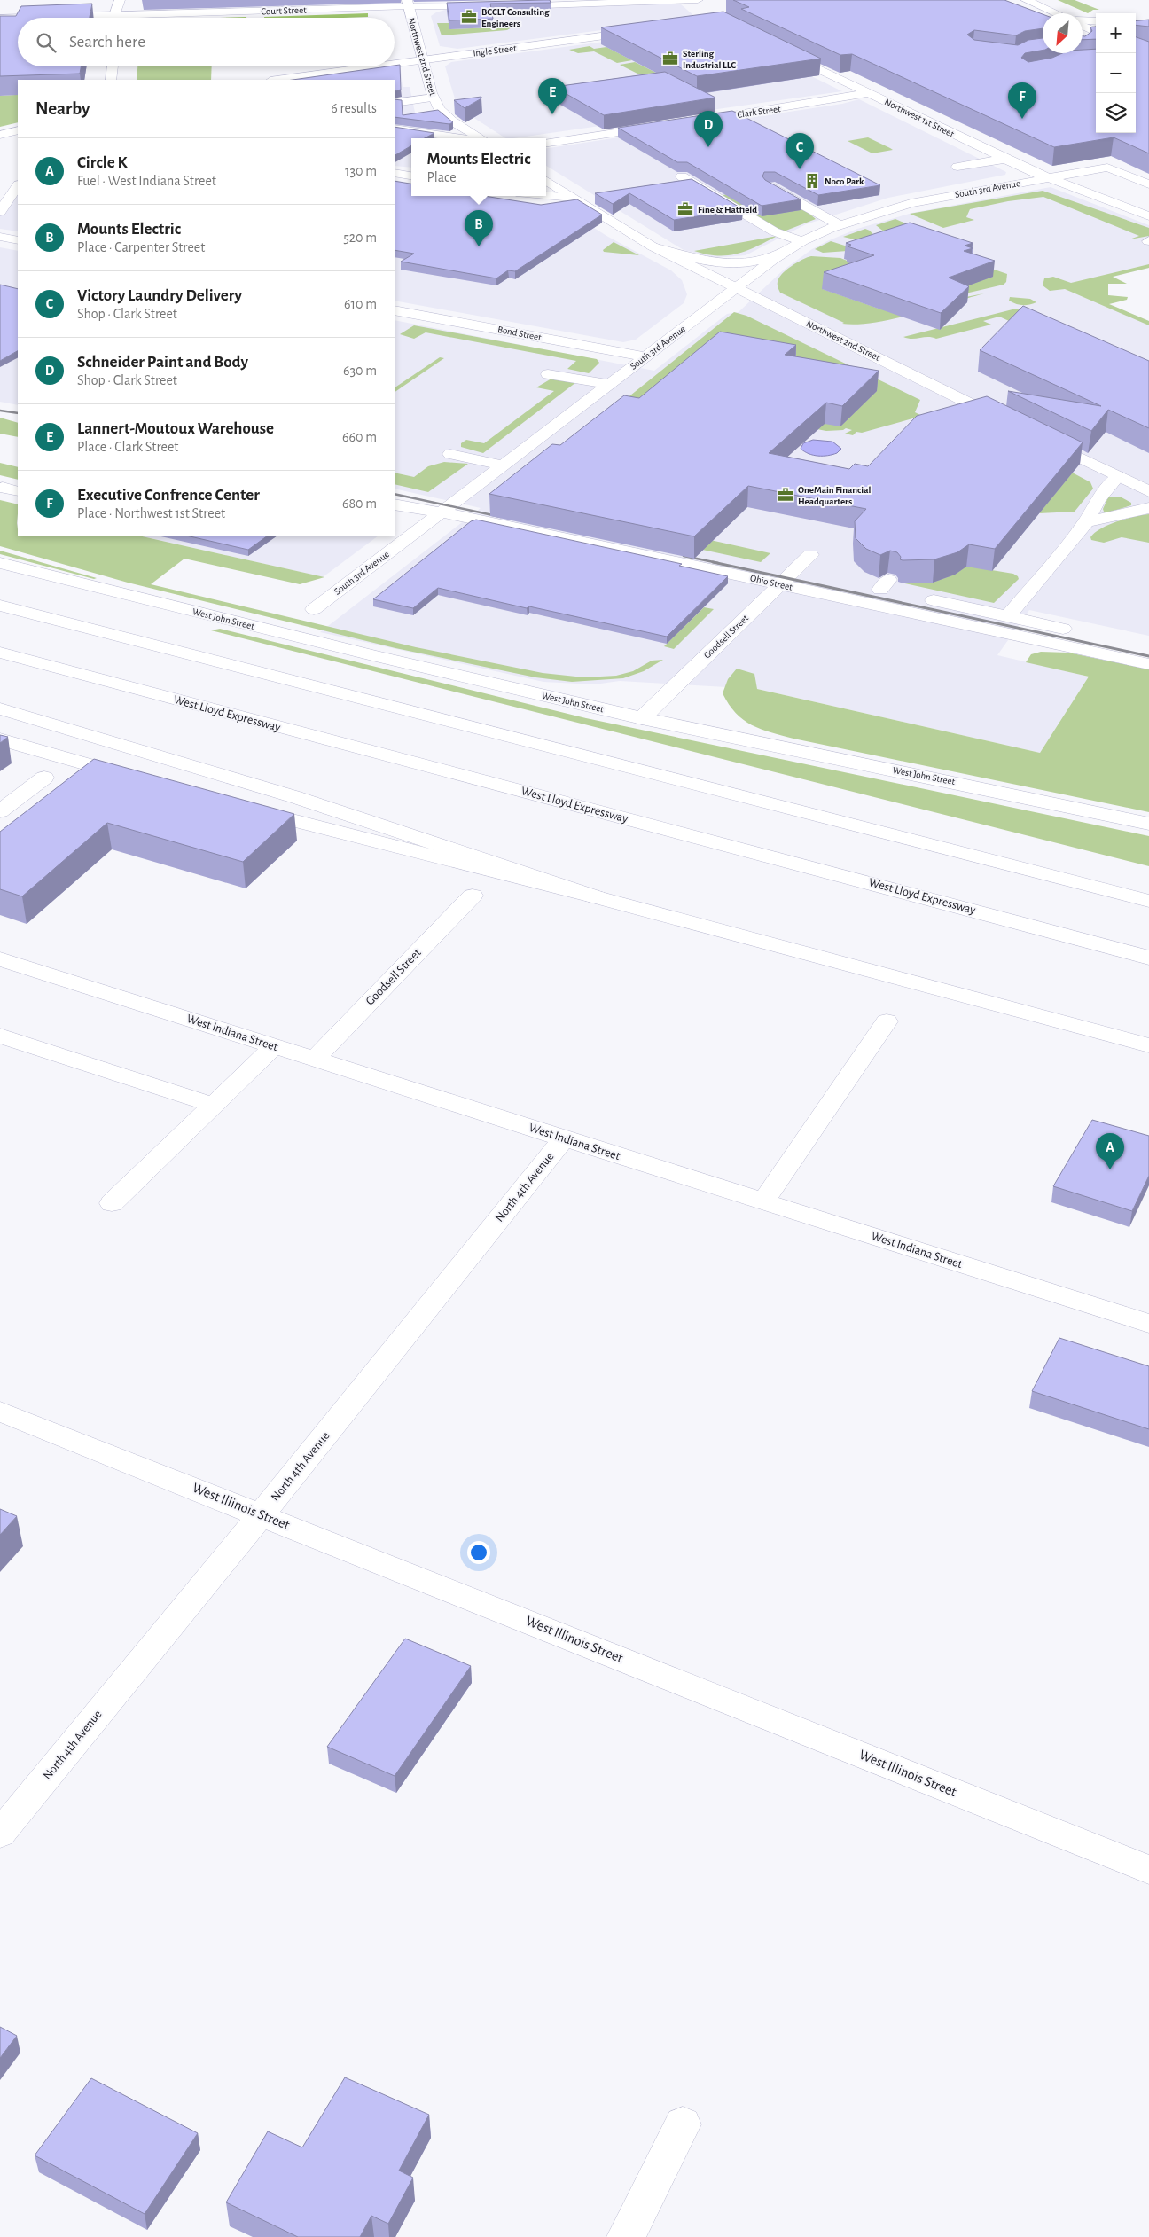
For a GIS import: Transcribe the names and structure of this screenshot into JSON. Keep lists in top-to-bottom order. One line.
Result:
{"streets":{"main road":["Court Street","Ingle Street","Northwest 2nd Street","Clark Street","Northwest 1st Street","South 3rd Avenue","Bond Street","Ohio Street","West John Street","Goodsell Street","West Lloyd Expressway","West Indiana Street","North 4th Avenue","West Illinois Street"]},"crossings":[["Court Street","Northwest 2nd Street"],["Ingle Street","Northwest 2nd Street"],["Northwest 2nd Street","South 3rd Avenue"],["Clark Street","Northwest 1st Street"],["Northwest 1st Street","South 3rd Avenue"],["South 3rd Avenue","Bond Street"],["South 3rd Avenue","Ohio Street"],["Ohio Street","Goodsell Street"],["West John Street","Goodsell Street"],["Goodsell Street","West Indiana Street"],["West Indiana Street","North 4th Avenue"],["North 4th Avenue","West Illinois Street"]],"places":{"office":["BCCLT Consulting Engineers","Sterling Industrial LLC","Fine & Hatfield","OneMain Financial Headquarters"],"building":["Noco Park"]},"north":"bottom left","page":{"map_buttons":["+","−"],"search":"Search here","pins":["E","F","D","C","B","A"],"heading":["Nearby","6 results"],"list":[{"mark":"A","name":"Circle K","note":"Fuel · West Indiana Street","value":"130 m"},{"mark":"B","name":"Mounts Electric","note":"Place · Carpenter Street","value":"520 m"},{"mark":"C","name":"Victory Laundry Delivery","note":"Shop · Clark Street","value":"610 m"},{"mark":"D","name":"Schneider Paint and Body","note":"Shop · Clark Street","value":"630 m"},{"mark":"E","name":"Lannert-Moutoux Warehouse","note":"Place · Clark Street","value":"660 m"},{"mark":"F","name":"Executive Confrence Center","note":"Place · Northwest 1st Street","value":"680 m"}],"popup":["Mounts Electric","Place"]}}
